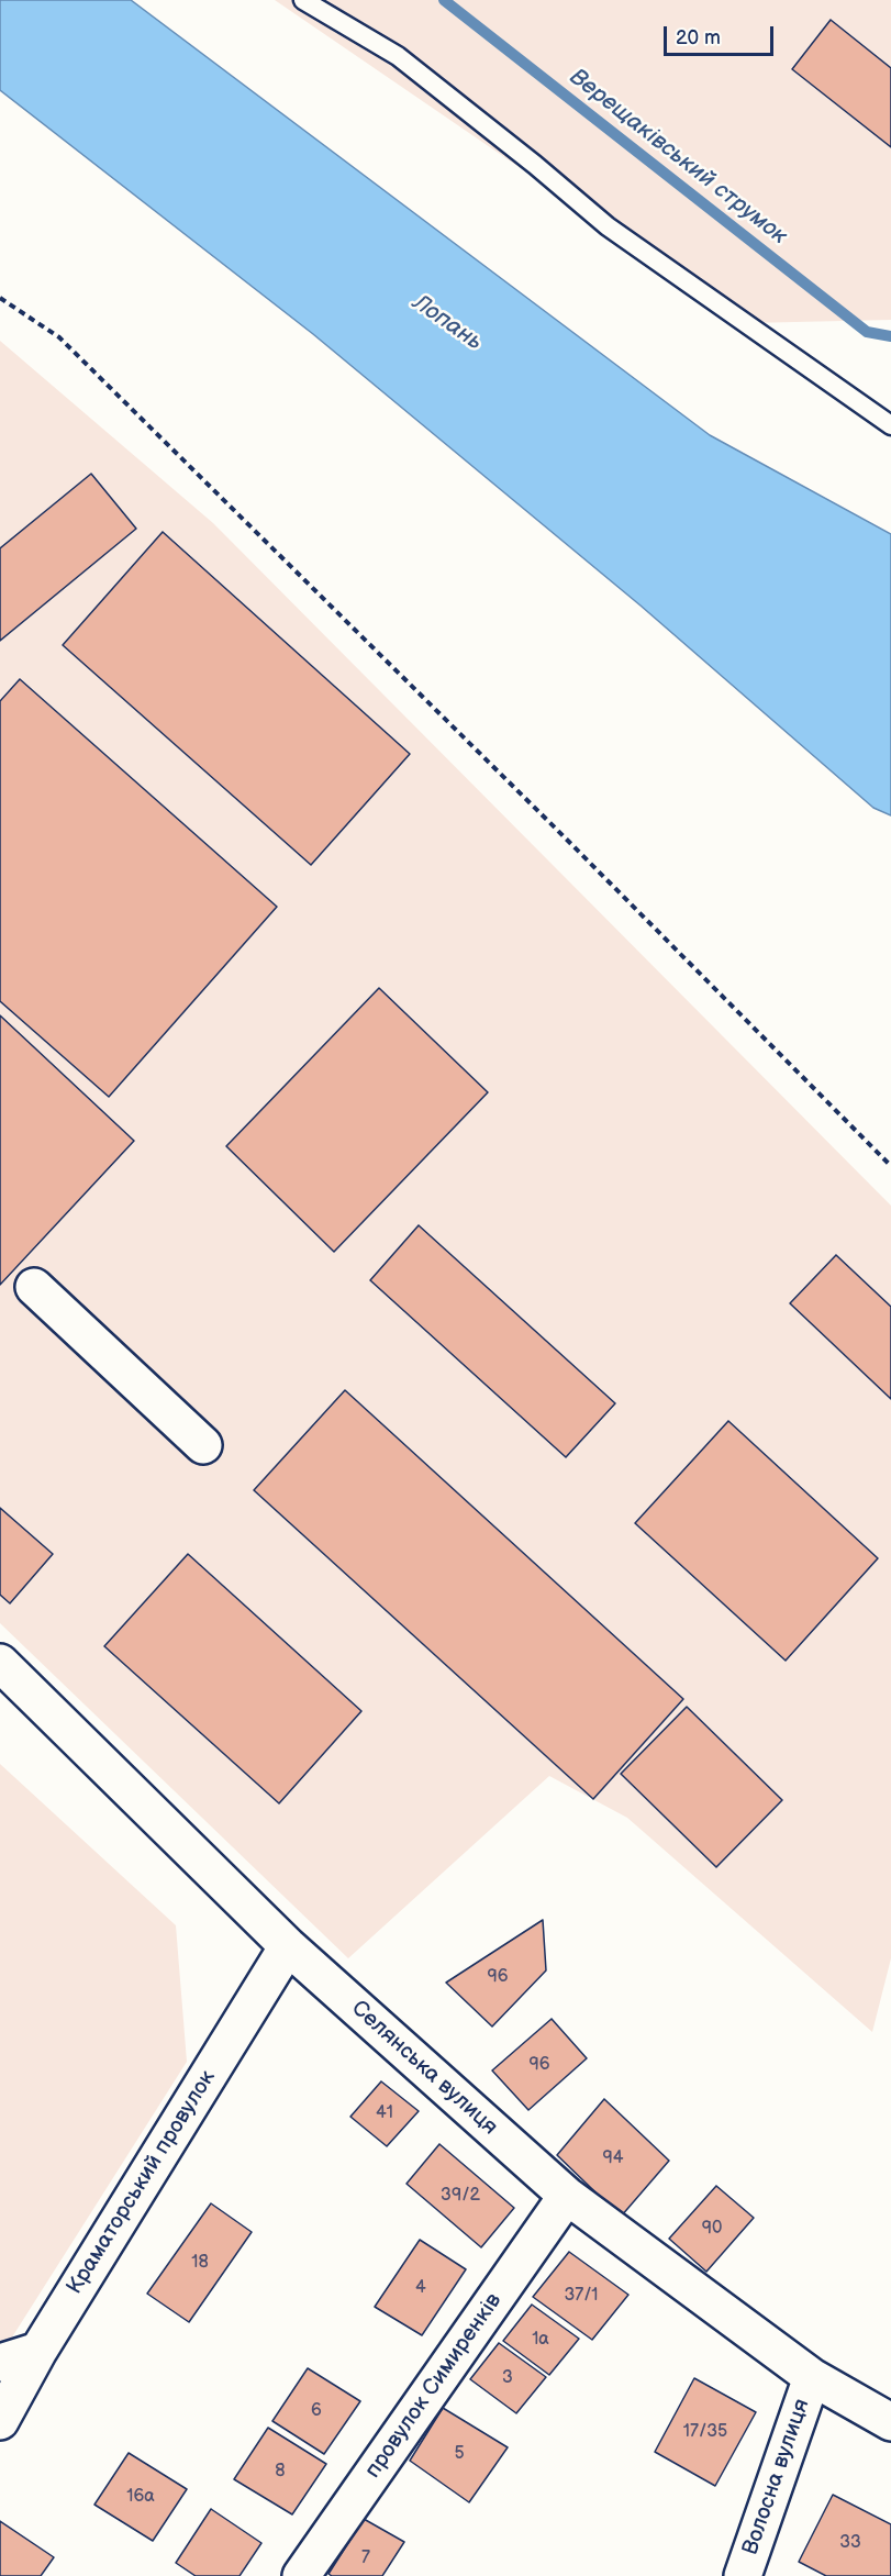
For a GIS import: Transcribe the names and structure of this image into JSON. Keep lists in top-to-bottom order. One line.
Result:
{"streets":{"street":["Селянська вулиця","Краматорський провулок","провулок Симиренків","Волосна вулиця"]},"crossings":[["Селянська вулиця","Краматорський провулок"],["Селянська вулиця","провулок Симиренків"],["Селянська вулиця","Волосна вулиця"]],"water":["Верещаківський струмок","Лопань"],"house_numbers":["96","96","41","94","39/2","90","18","4","37/1","1а","3","6","17/35","5","8","16а","33","7"],"scale_bar":"20 m"}
